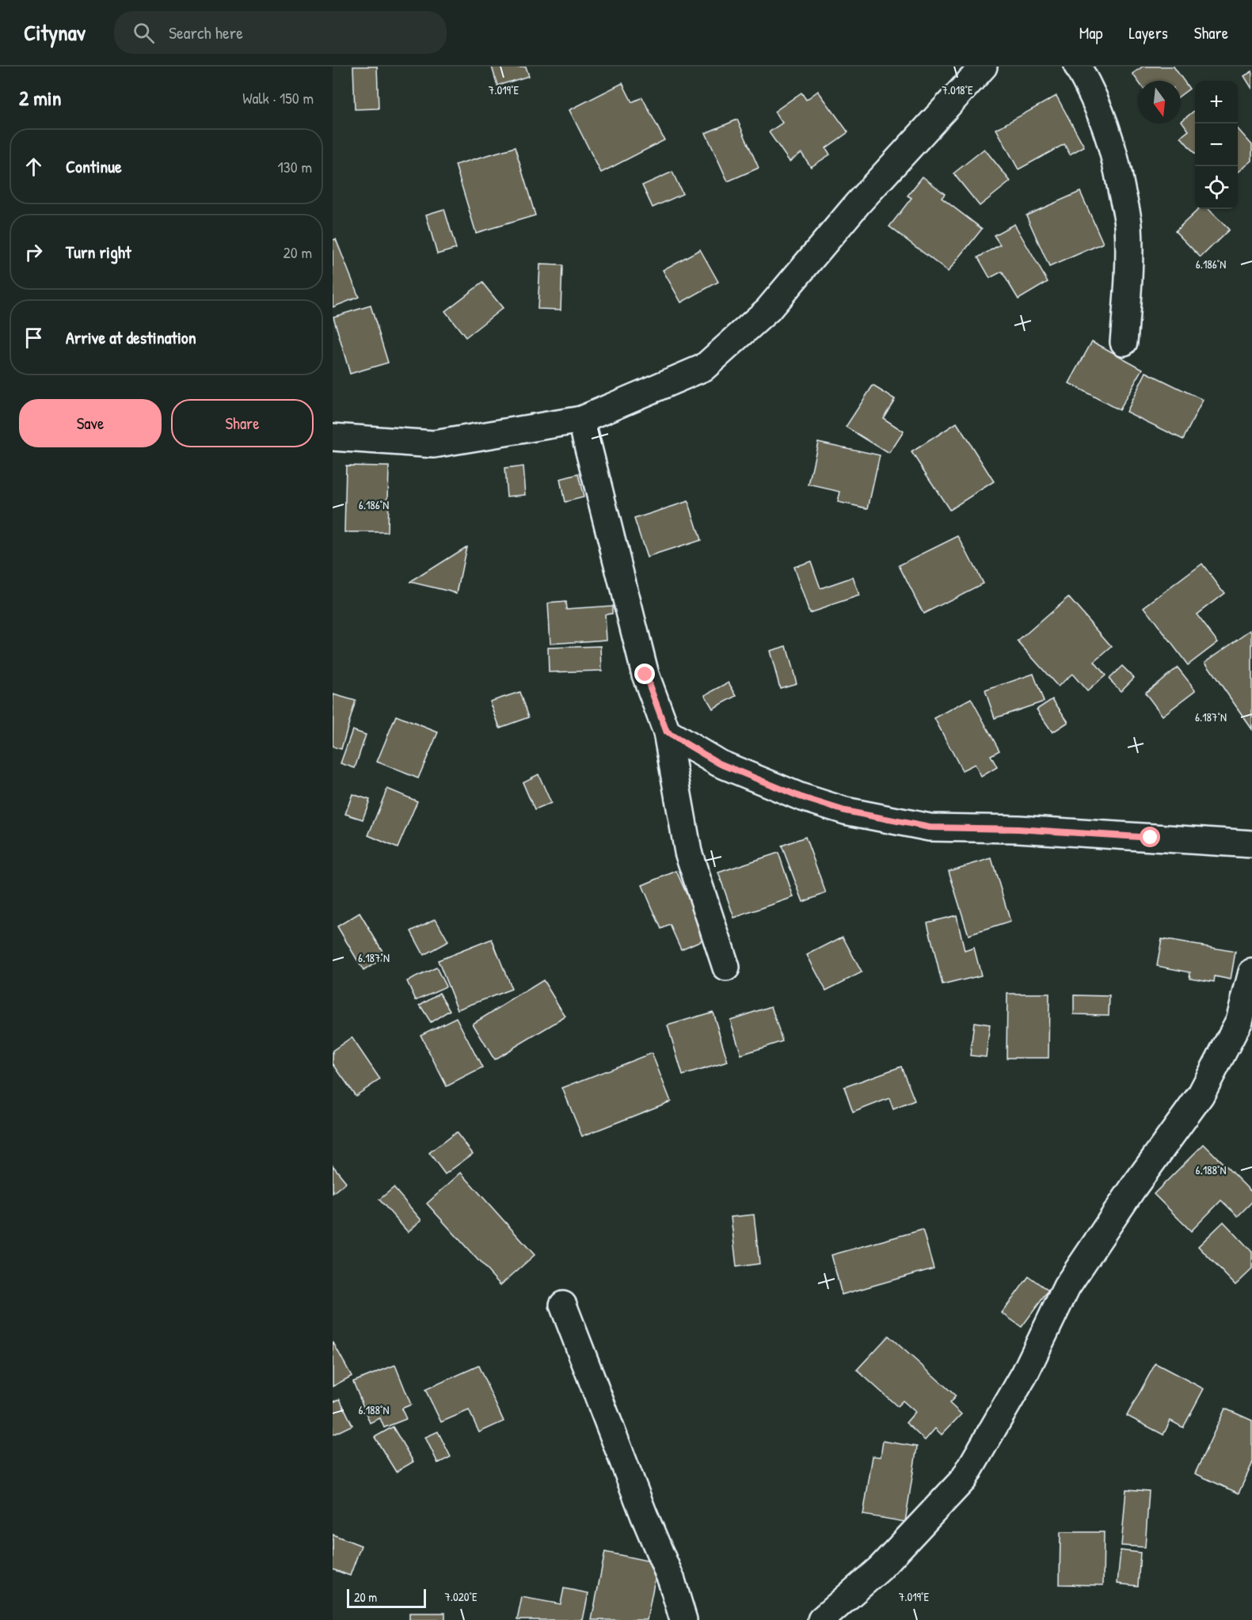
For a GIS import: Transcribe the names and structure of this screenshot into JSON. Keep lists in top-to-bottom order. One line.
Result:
{"scale_bar":"20 m","north":"bottom","page":{"header":"Citynav","search":"Search here","nav":["Map","Layers","Share"],"heading":["2 min","Walk · 150 m"],"map_buttons":["+","−"],"list":[["Continue","130 m"],["Turn right","20 m"],"Arrive at destination"],"buttons":["Save","Share"],"scale":"20 m"},"coordinates":["7.019°E","7.018°E","6.186°N","6.187°N","6.188°N","7.020°E"]}
